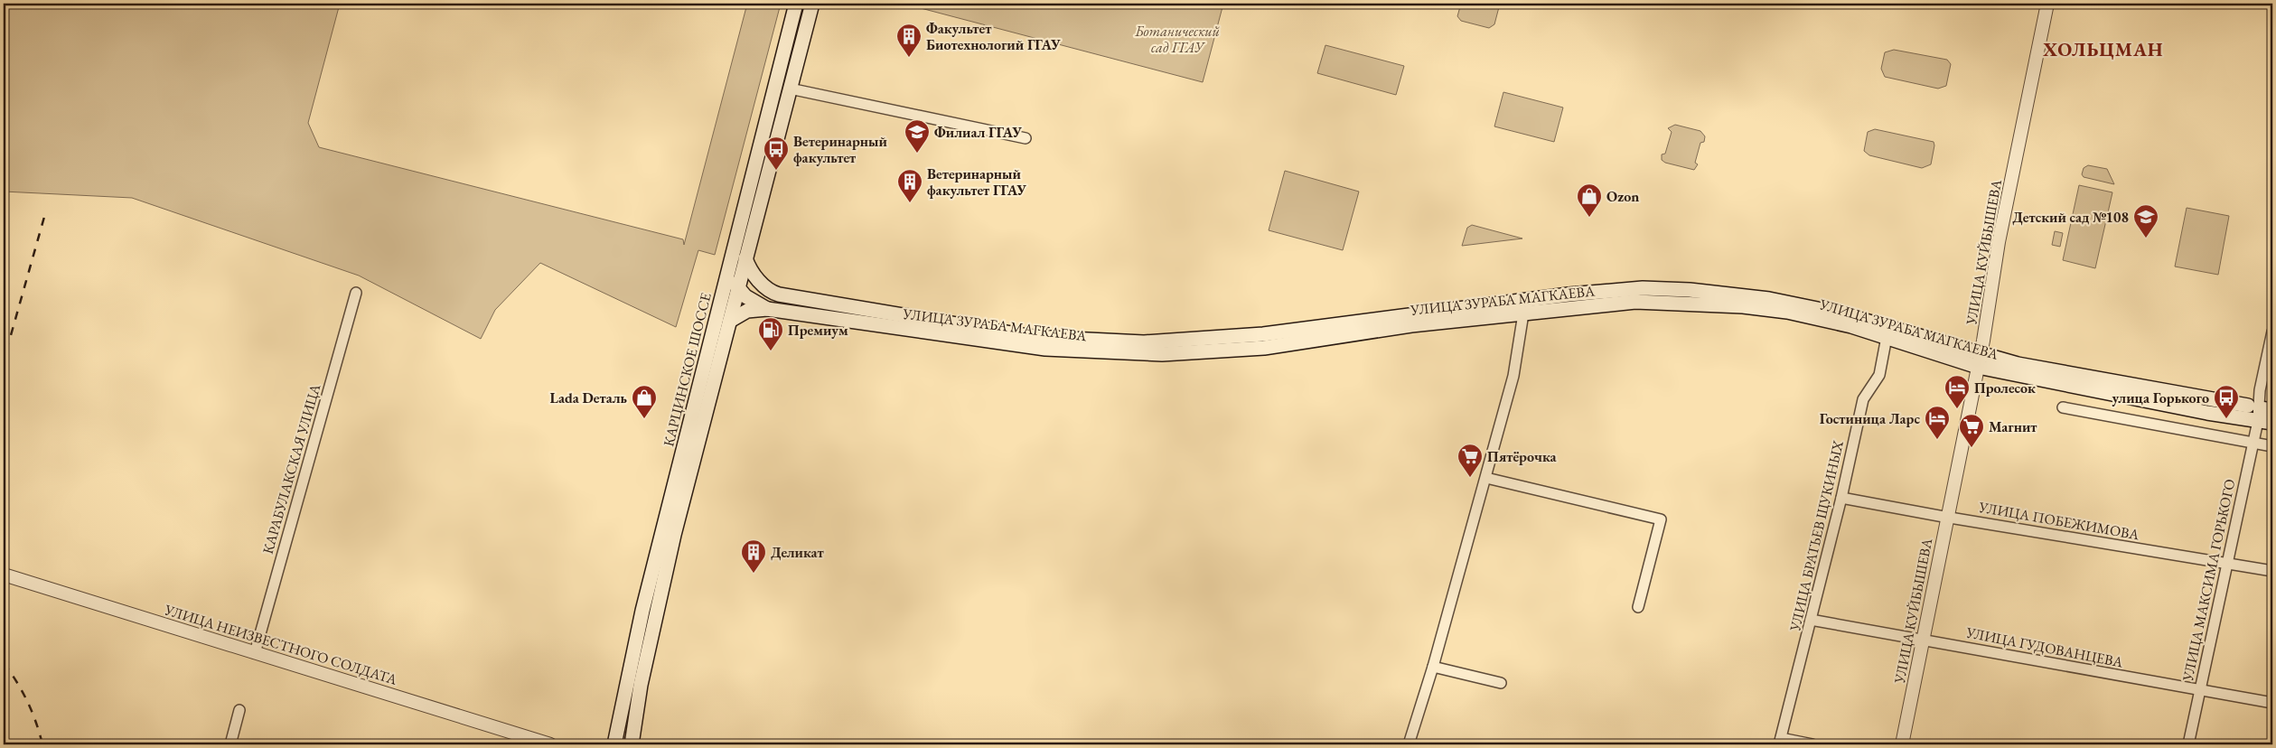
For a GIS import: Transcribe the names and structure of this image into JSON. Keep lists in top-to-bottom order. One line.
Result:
{"streets":{"main road":["УЛИЦА ЗУРАБА МАГКАЕВА","КАРЦИНСКОЕ ШОССЕ"],"street":["УЛИЦА КУЙБЫШЕВА","КАРАБУЛАКСКАЯ УЛИЦА","УЛИЦА ПОБЕЖИМОВА","УЛИЦА БРАТЬЕВ ЩУКИНЫХ","УЛИЦА МАКСИМА ГОРЬКОГО","УЛИЦА НЕИЗВЕСТНОГО СОЛДАТА","УЛИЦА ГУДОВАНЦЕВА"]},"crossings":[["УЛИЦА КУЙБЫШЕВА","УЛИЦА ЗУРАБА МАГКАЕВА"],["УЛИЦА КУЙБЫШЕВА","УЛИЦА ПОБЕЖИМОВА"],["УЛИЦА КУЙБЫШЕВА","УЛИЦА ГУДОВАНЦЕВА"],["УЛИЦА ЗУРАБА МАГКАЕВА","КАРЦИНСКОЕ ШОССЕ"],["УЛИЦА ЗУРАБА МАГКАЕВА","УЛИЦА БРАТЬЕВ ЩУКИНЫХ"],["УЛИЦА ЗУРАБА МАГКАЕВА","УЛИЦА МАКСИМА ГОРЬКОГО"],["КАРАБУЛАКСКАЯ УЛИЦА","УЛИЦА НЕИЗВЕСТНОГО СОЛДАТА"],["УЛИЦА ПОБЕЖИМОВА","УЛИЦА БРАТЬЕВ ЩУКИНЫХ"],["УЛИЦА ПОБЕЖИМОВА","УЛИЦА МАКСИМА ГОРЬКОГО"],["УЛИЦА БРАТЬЕВ ЩУКИНЫХ","УЛИЦА ГУДОВАНЦЕВА"],["УЛИЦА МАКСИМА ГОРЬКОГО","УЛИЦА ГУДОВАНЦЕВА"]],"districts":["ХОЛЬЦМАН"],"parks":["Ботанический сад ГГАУ"],"places":{"building":["Факультет Биотехнологий ГГАУ","Ветеринарный факультет ГГАУ","Деликат"],"school or university":["Филиал ГГАУ","Детский сад №108"],"bus stop":["Ветеринарный факультет","улица Горького"],"shop":["Ozon","Lada Dеталь"],"fuel station":["Премиум"],"hotel":["Пролесок","Гостиница Ларс"],"supermarket":["Магнит","Пятёрочка"]}}
